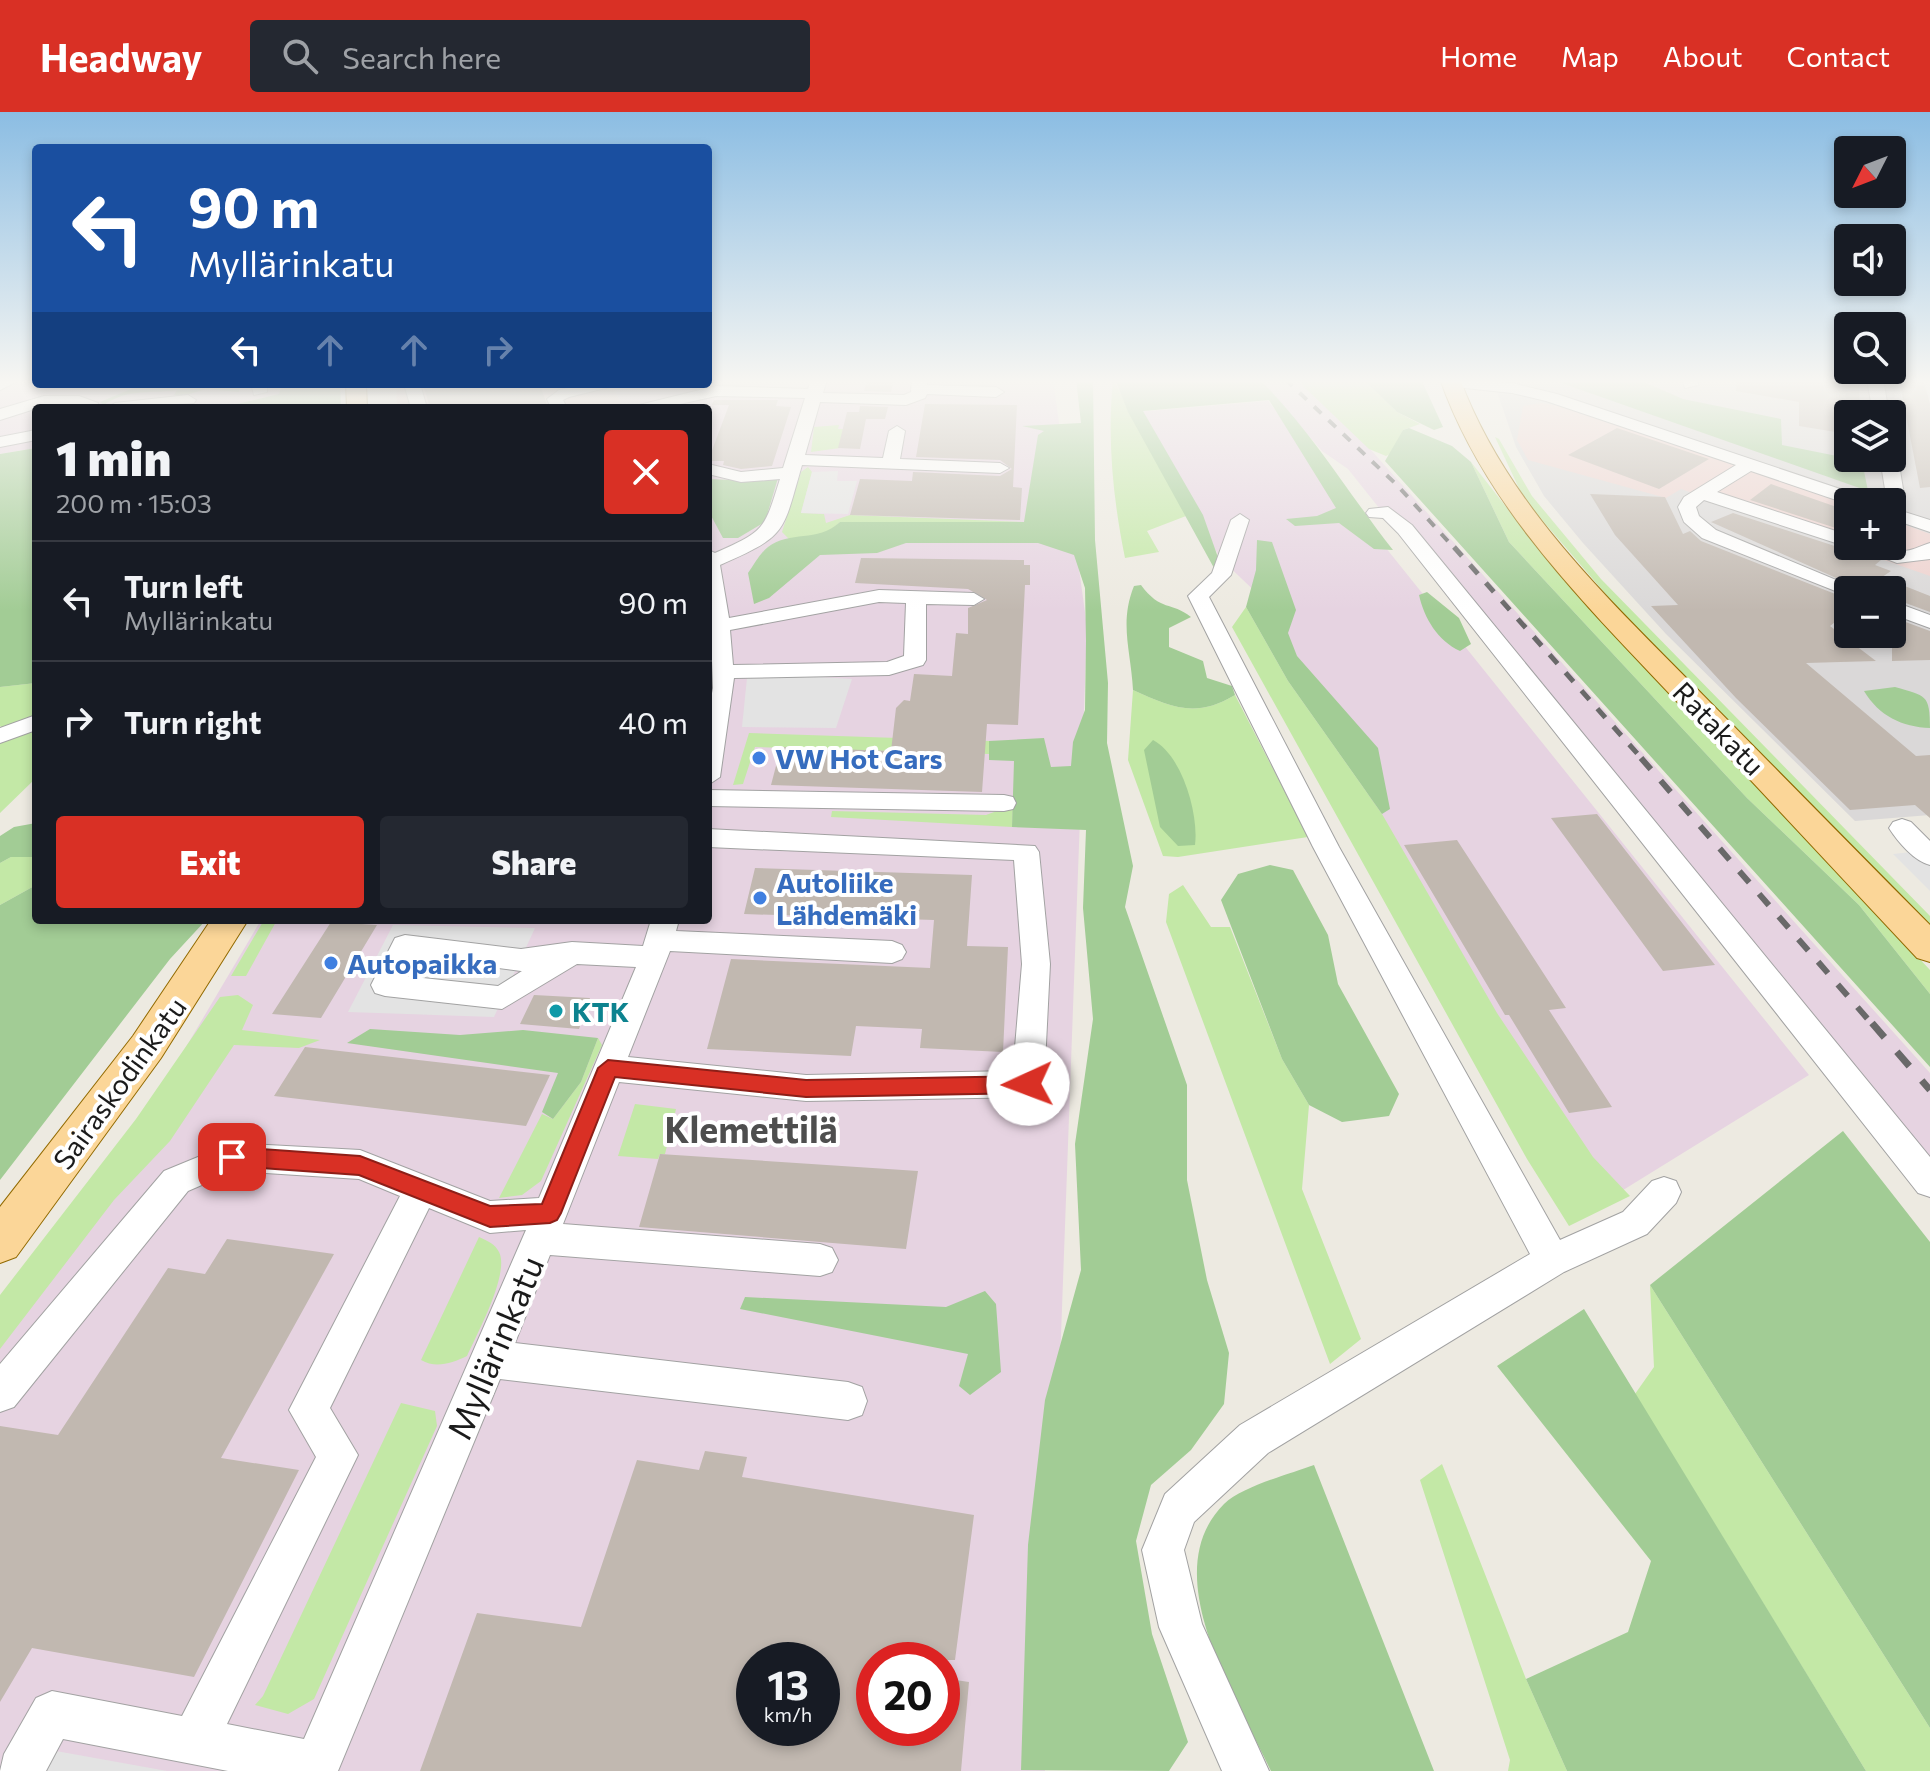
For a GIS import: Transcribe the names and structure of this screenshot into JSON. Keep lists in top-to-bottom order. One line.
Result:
{"streets":{"main road":["Ratakatu","Sairaskodinkatu"],"street":["Myllärinkatu"]},"districts":["Klemettilä"],"places":["VW Hot Cars","Autoliike Lähdemäki","Autopaikka","KTK"],"north":"bottom left","page":{"header":"Headway","search":"Search here","nav":["Home","Map","About","Contact"],"map_buttons":["+","−"],"turn":["90 m","Myllärinkatu"],"heading":["1 min","200 m · 15:03"],"list":[{"name":"Turn left","note":"Myllärinkatu","value":"90 m"},{"name":"Turn right","value":"40 m"}],"buttons":["Exit","Share"],"speed":"13 km/h","limit":"20"}}
